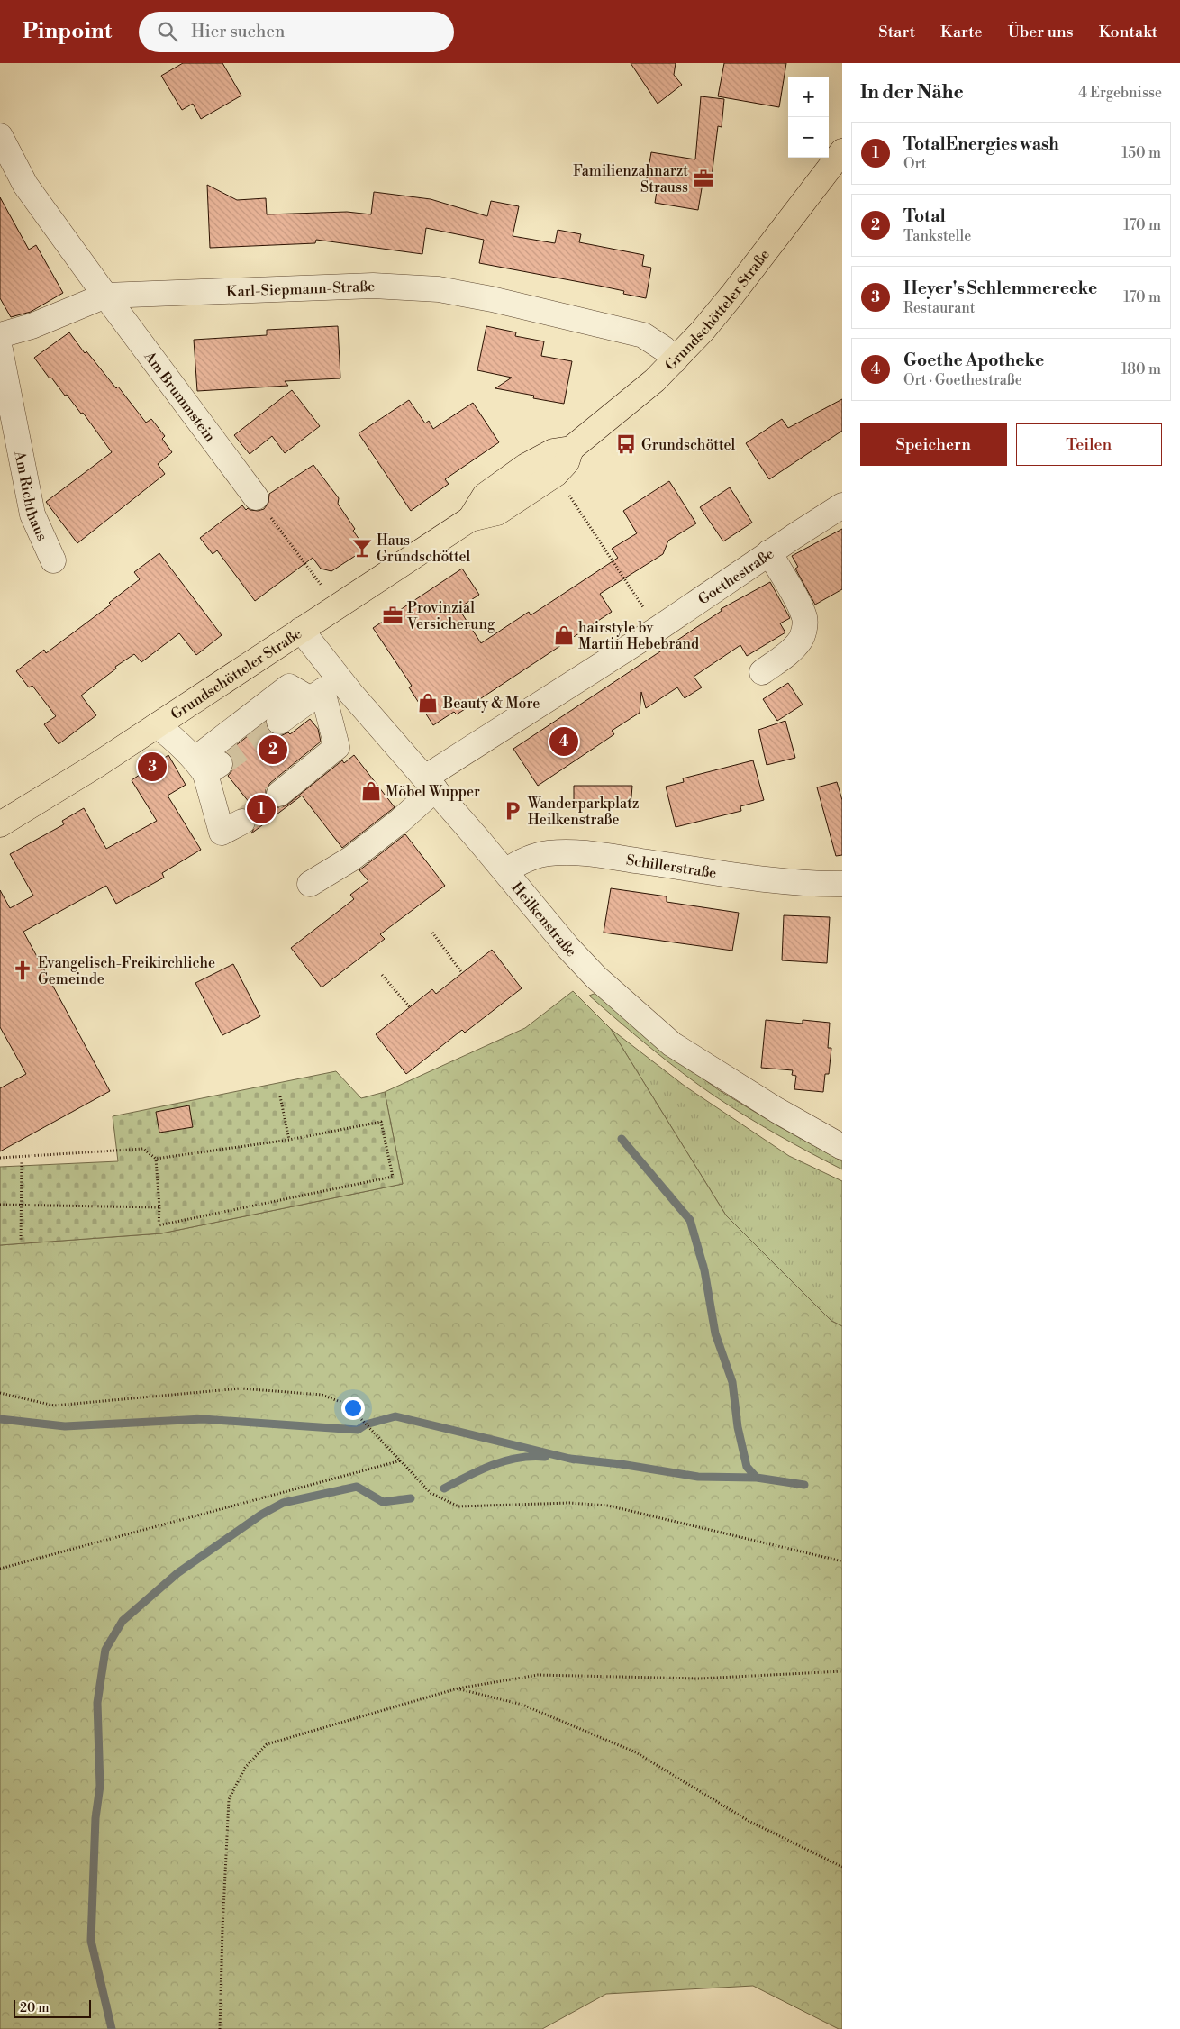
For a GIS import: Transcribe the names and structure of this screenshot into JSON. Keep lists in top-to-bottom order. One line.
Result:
{"streets":{"main road":["Grundschötteler Straße"],"street":["Karl-Siepmann-Straße","Am Brummstein","Am Richthaus","Goethestraße","Schillerstraße","Heilkenstraße"]},"crossings":[["Karl-Siepmann-Straße","Grundschötteler Straße"],["Karl-Siepmann-Straße","Am Brummstein"],["Grundschötteler Straße","Heilkenstraße"],["Goethestraße","Heilkenstraße"],["Schillerstraße","Heilkenstraße"]],"places":{"office":["Familienzahnarzt Strauss","Provinzial Versicherung"],"bus stop":["Grundschöttel"],"bar":["Haus Grundschöttel"],"shop":["hairstyle by Martin Hebebrand","Beauty & More","Möbel Wupper"],"parking":["Wanderparkplatz Heilkenstraße"],"church":["Evangelisch-Freikirchliche Gemeinde"]},"scale_bar":"20 m","page":{"header":"Pinpoint","search":"Hier suchen","nav":["Start","Karte","Über uns","Kontakt"],"heading":["In der Nähe","4 Ergebnisse"],"map_buttons":["+","−"],"list":[{"mark":"1","name":"TotalEnergies wash","note":"Ort","value":"150 m"},{"mark":"2","name":"Total","note":"Tankstelle","value":"170 m"},{"mark":"3","name":"Heyer's Schlemmerecke","note":"Restaurant","value":"170 m"},{"mark":"4","name":"Goethe Apotheke","note":"Ort · Goethestraße","value":"180 m"}],"buttons":["Speichern","Teilen"],"pins":["4","2","3","1"],"scale":"20 m"}}
